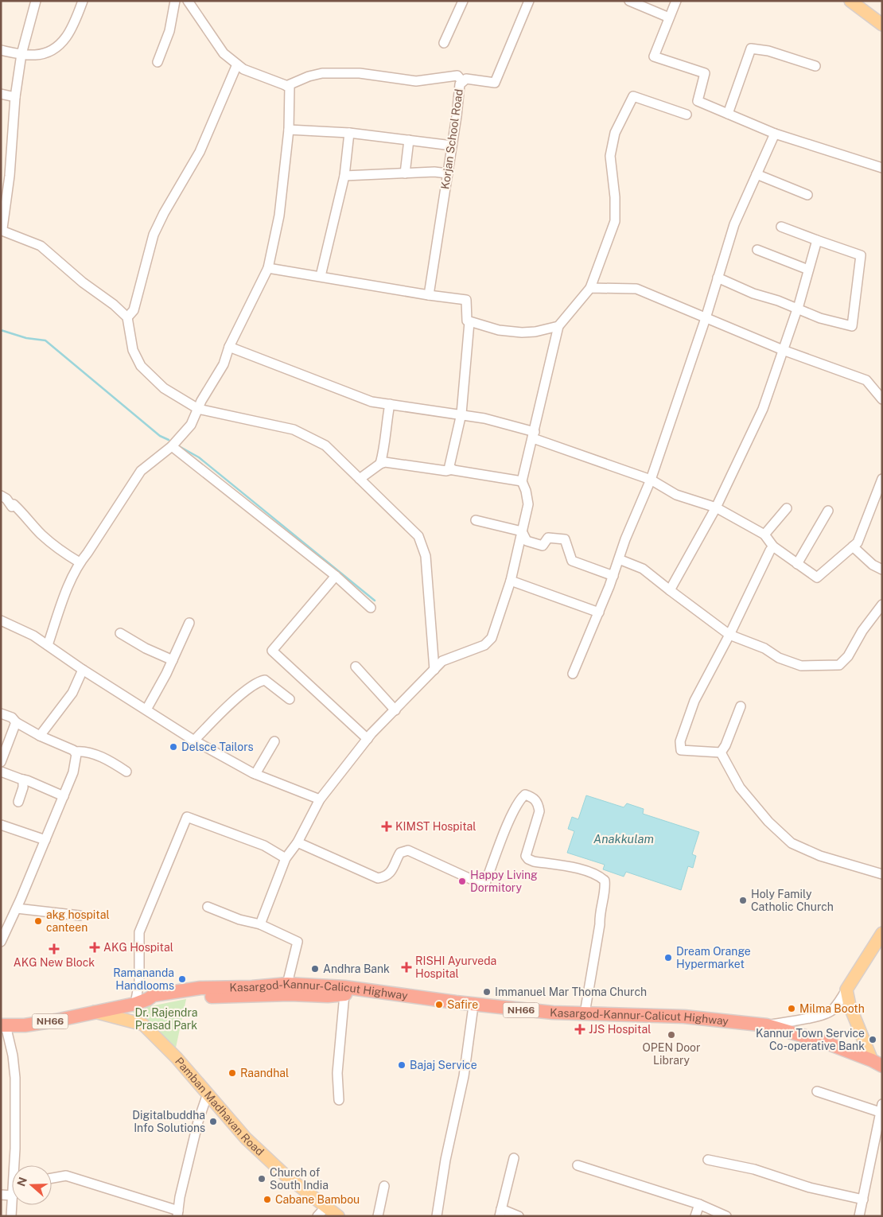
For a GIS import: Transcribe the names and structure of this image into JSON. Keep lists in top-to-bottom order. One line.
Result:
{"streets":{"highway":["Kasargod-Kannur-Calicut Highway","NH66"],"main road":["Pamban Madhavan Road"],"street":["Korjan School Road"]},"crossings":[["Kasargod-Kannur-Calicut Highway","Pamban Madhavan Road"]],"water":["Anakkulam"],"parks":["Dr. Rajendra Prasad Park"],"places":{"other":["Delsce Tailors","Happy Living Dormitory","Holy Family Catholic Church","akg hospital canteen","Dream Orange Hypermarket","Andhra Bank","Ramananda Handlooms","Immanuel Mar Thoma Church","Safire","Milma Booth","OPEN Door Library","Kannur Town Service Co-operative Bank","Bajaj Service","Raandhal","Digitalbuddha Info Solutions","Church of South India","Cabane Bambou"],"health":["KIMST Hospital","AKG Hospital","AKG New Block","RISHI Ayurveda Hospital","JJS Hospital"]},"north":"left"}
